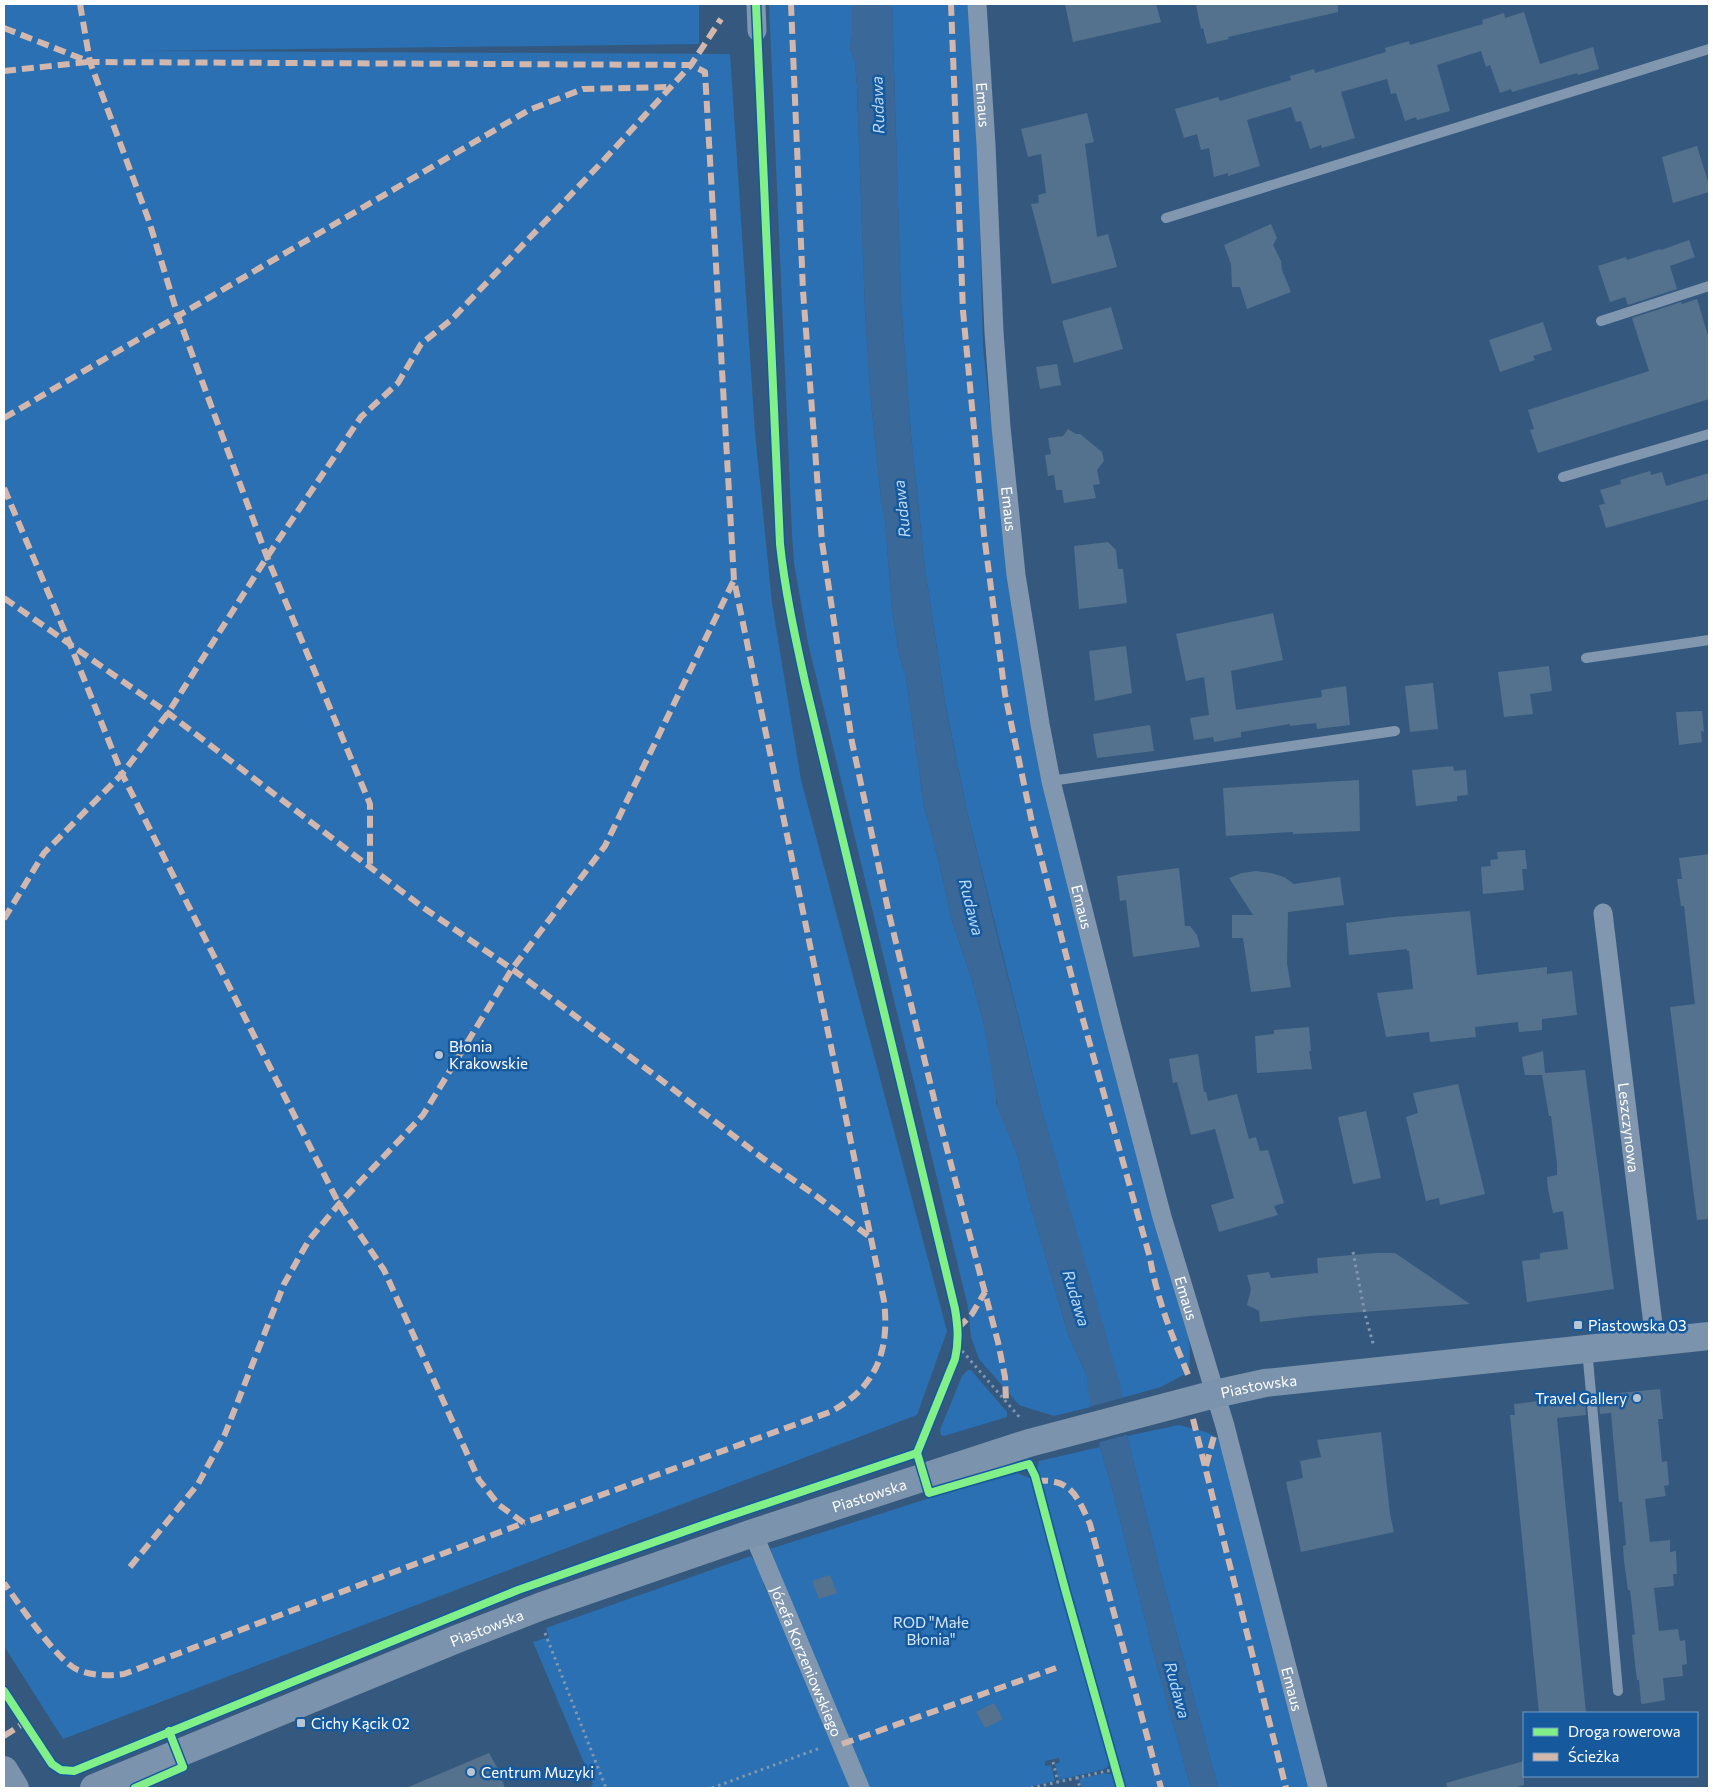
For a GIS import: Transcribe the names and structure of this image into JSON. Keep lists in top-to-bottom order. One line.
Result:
{"streets":{"street":["Emaus","Leszczynowa","Piastowska","Józefa Korzeniowskiego"]},"crossings":[["Emaus","Piastowska"],["Leszczynowa","Piastowska"],["Piastowska","Józefa Korzeniowskiego"]],"water":["Rudawa"],"parks":["ROD \"Małe Błonia\""],"places":{"other":["Błonia Krakowskie","Travel Gallery","Centrum Muzyki"],"transit":["Piastowska 03","Cichy Kącik 02"]},"legend":["Droga rowerowa","Ścieżka"]}
